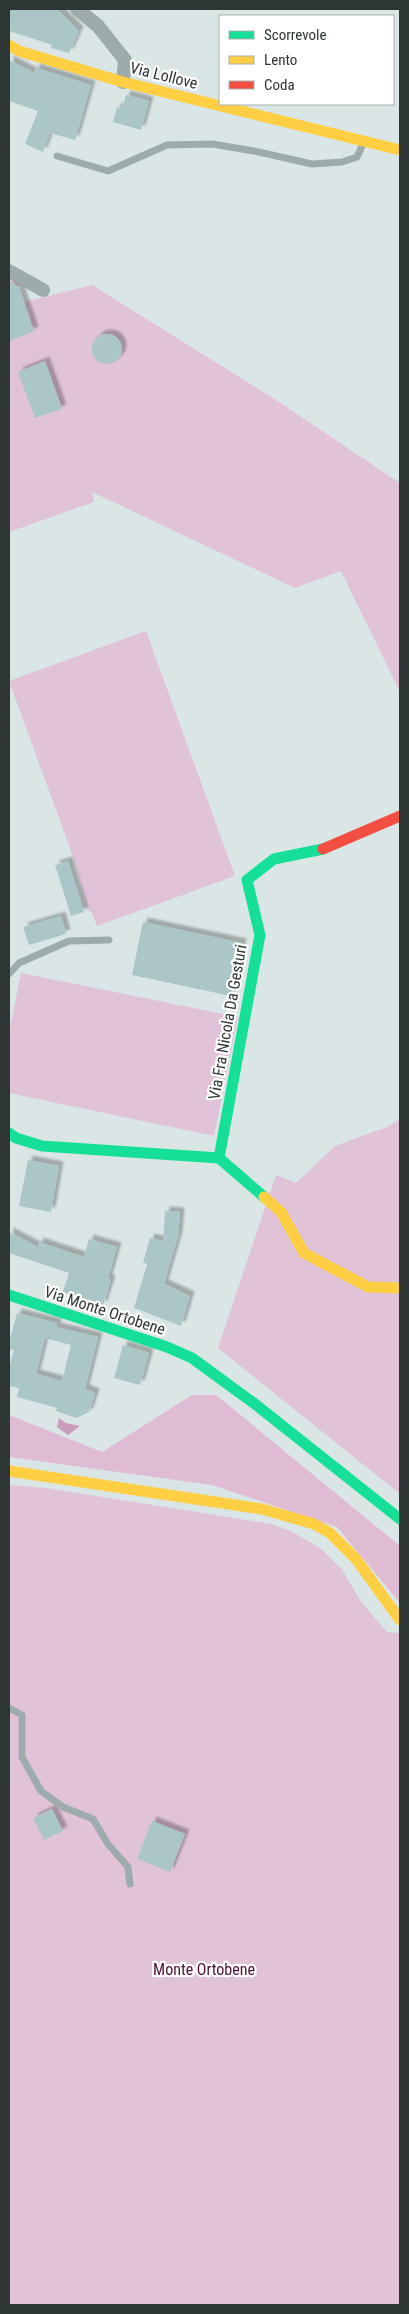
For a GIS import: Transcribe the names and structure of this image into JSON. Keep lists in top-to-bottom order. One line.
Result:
{"streets":{"street":["Via Lollove","Via Fra Nicola Da Gesturi","Via Monte Ortobene"]},"parks":["Monte Ortobene"],"legend":["Scorrevole","Lento","Coda"]}
